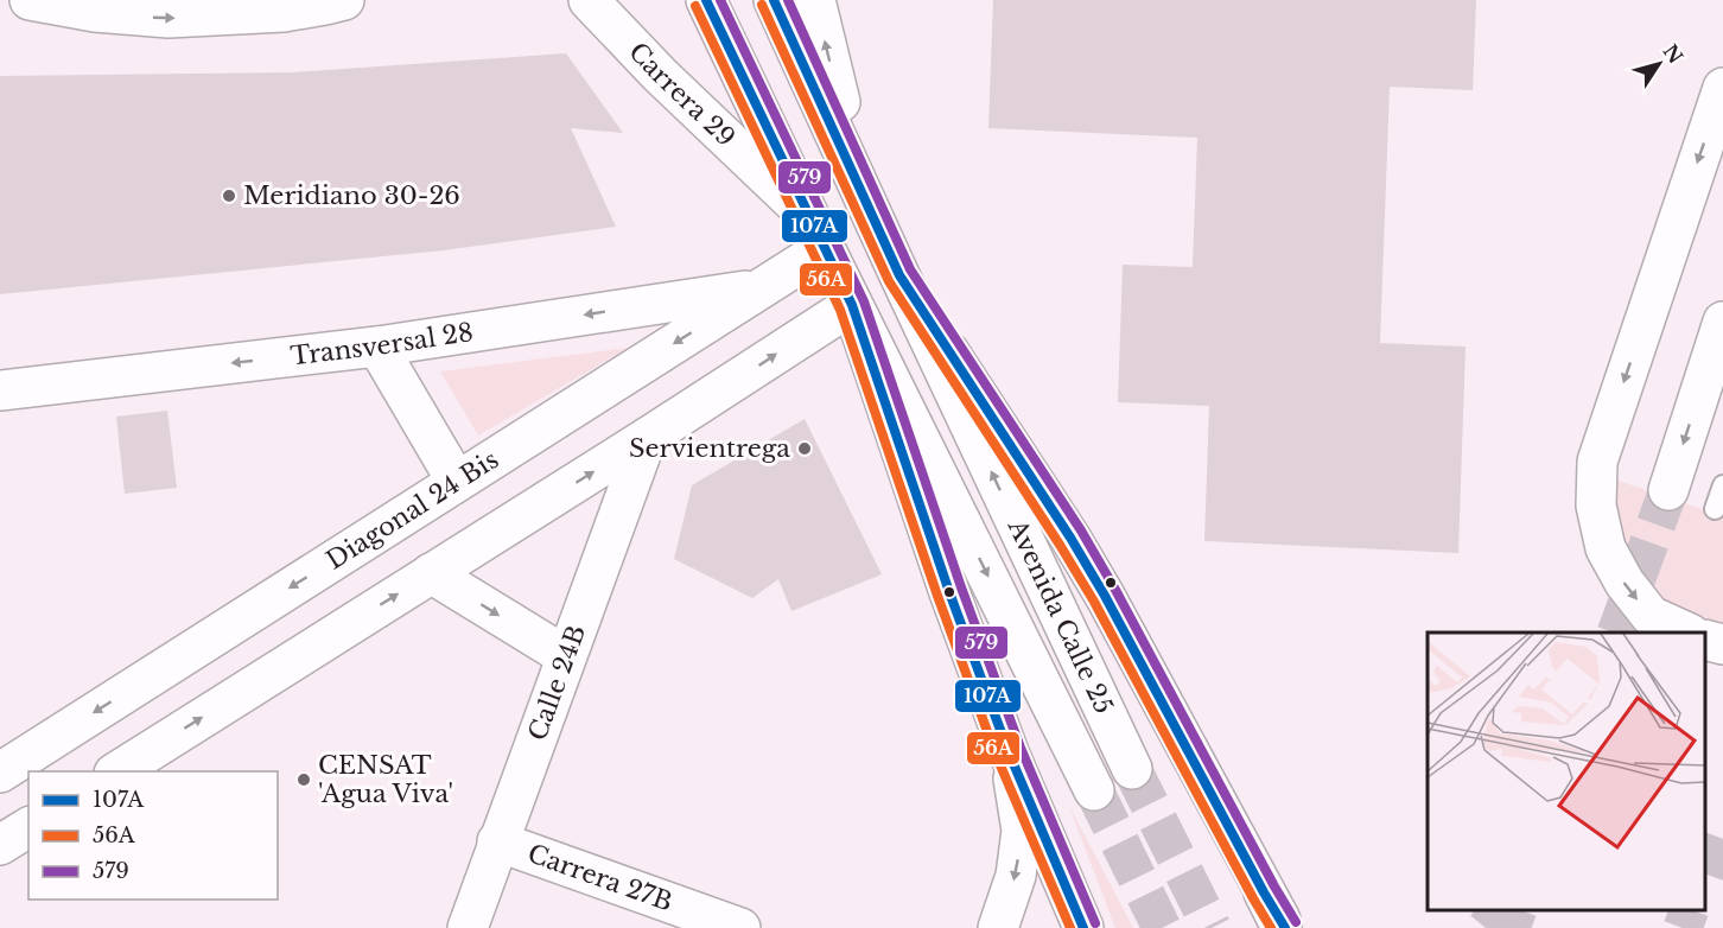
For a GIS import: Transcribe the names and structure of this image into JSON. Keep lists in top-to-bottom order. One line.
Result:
{"streets":{"main road":["Carrera 29","Transversal 28","Diagonal 24 Bis","Avenida Calle 25","Calle 24B","Carrera 27B"]},"crossings":[["Carrera 29","Diagonal 24 Bis"],["Carrera 29","Avenida Calle 25"],["Transversal 28","Diagonal 24 Bis"],["Diagonal 24 Bis","Avenida Calle 25"],["Calle 24B","Carrera 27B"]],"places":["Meridiano 30-26","Servientrega","CENSAT 'Agua Viva'"],"lines":["transit line 107A","transit line 579","transit line 56A"],"legend":["107A","56A","579"],"north":"top right"}
